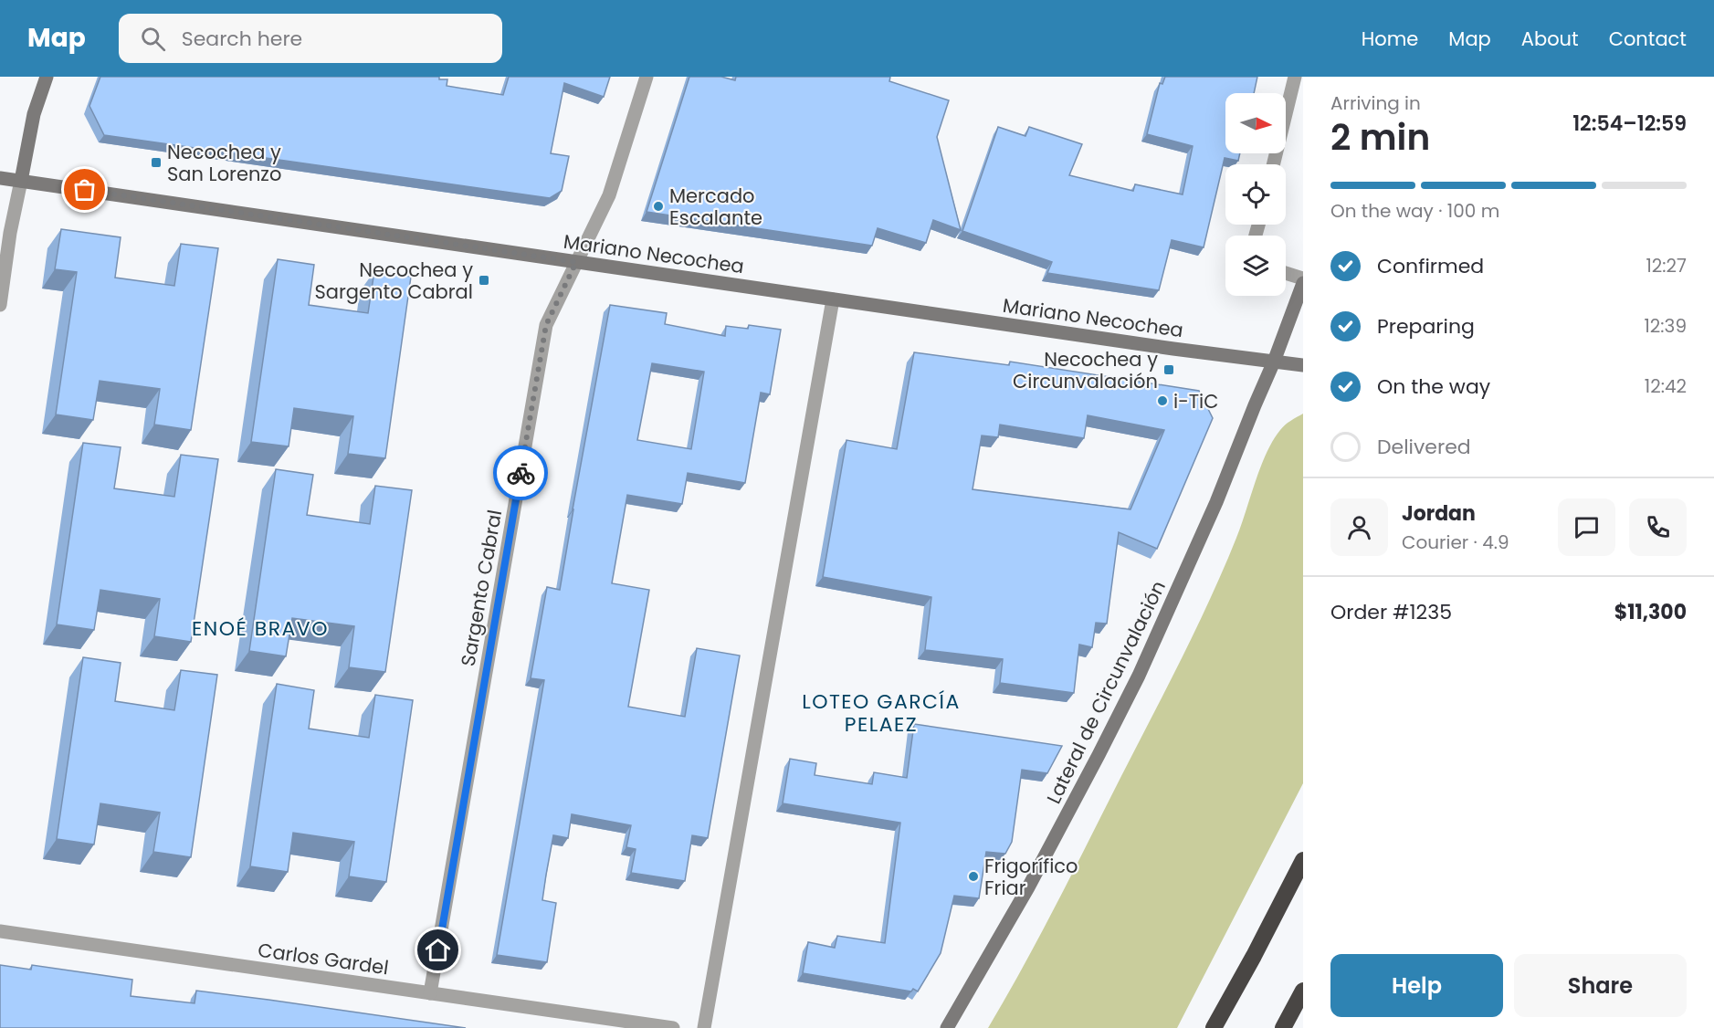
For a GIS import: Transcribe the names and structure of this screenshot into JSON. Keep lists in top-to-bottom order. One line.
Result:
{"streets":{"main road":["Mariano Necochea","Lateral de Circunvalación"],"street":["Sargento Cabral","Carlos Gardel"]},"crossings":[["Mariano Necochea","Sargento Cabral"],["Mariano Necochea","Lateral de Circunvalación"],["Sargento Cabral","Carlos Gardel"]],"districts":["ENOÉ BRAVO","LOTEO GARCÍA PELAEZ"],"places":{"transit":["Necochea y San Lorenzo","Necochea y Sargento Cabral","Necochea y Circunvalación"],"other":["Mercado Escalante","i-TiC","Frigorífico Friar"]},"north":"right","page":{"header":"Map","search":"Search here","nav":["Home","Map","About","Contact"],"heading":["2 min","Arriving in","12:54–12:59"],"panel":["Jordan","Courier · 4.9","Order #1235","$11,300"],"bar":"On the way · 100 m","list":[["Confirmed","12:27"],["Preparing","12:39"],["On the way","12:42"],"Delivered"],"buttons":["Help","Share"]}}
